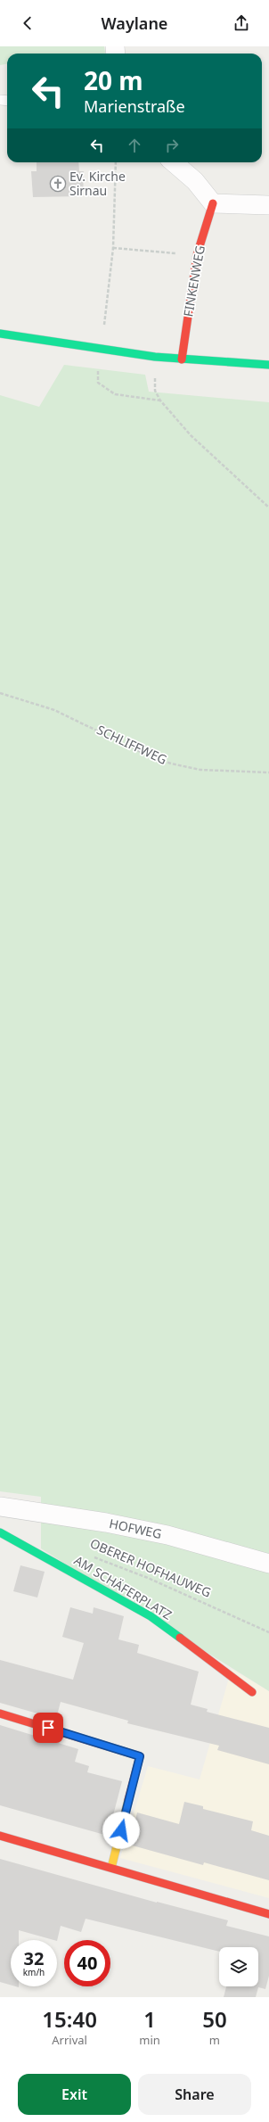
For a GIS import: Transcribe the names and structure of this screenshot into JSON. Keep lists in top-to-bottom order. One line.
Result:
{"streets":{"street":["FINKENWEG","HOFWEG","AM SCHÄFERPLATZ"],"path":["SCHLIFFWEG","OBERER HOFHAUWEG"]},"places":{"church":["Ev. Kirche Sirnau"]},"page":{"header":"Waylane","turn":["20 m","Marienstraße"],"speed":"32 km/h","limit":"40","eta":["15:40","Arrival","1","min","50","m"],"buttons":["Exit","Share"]}}
